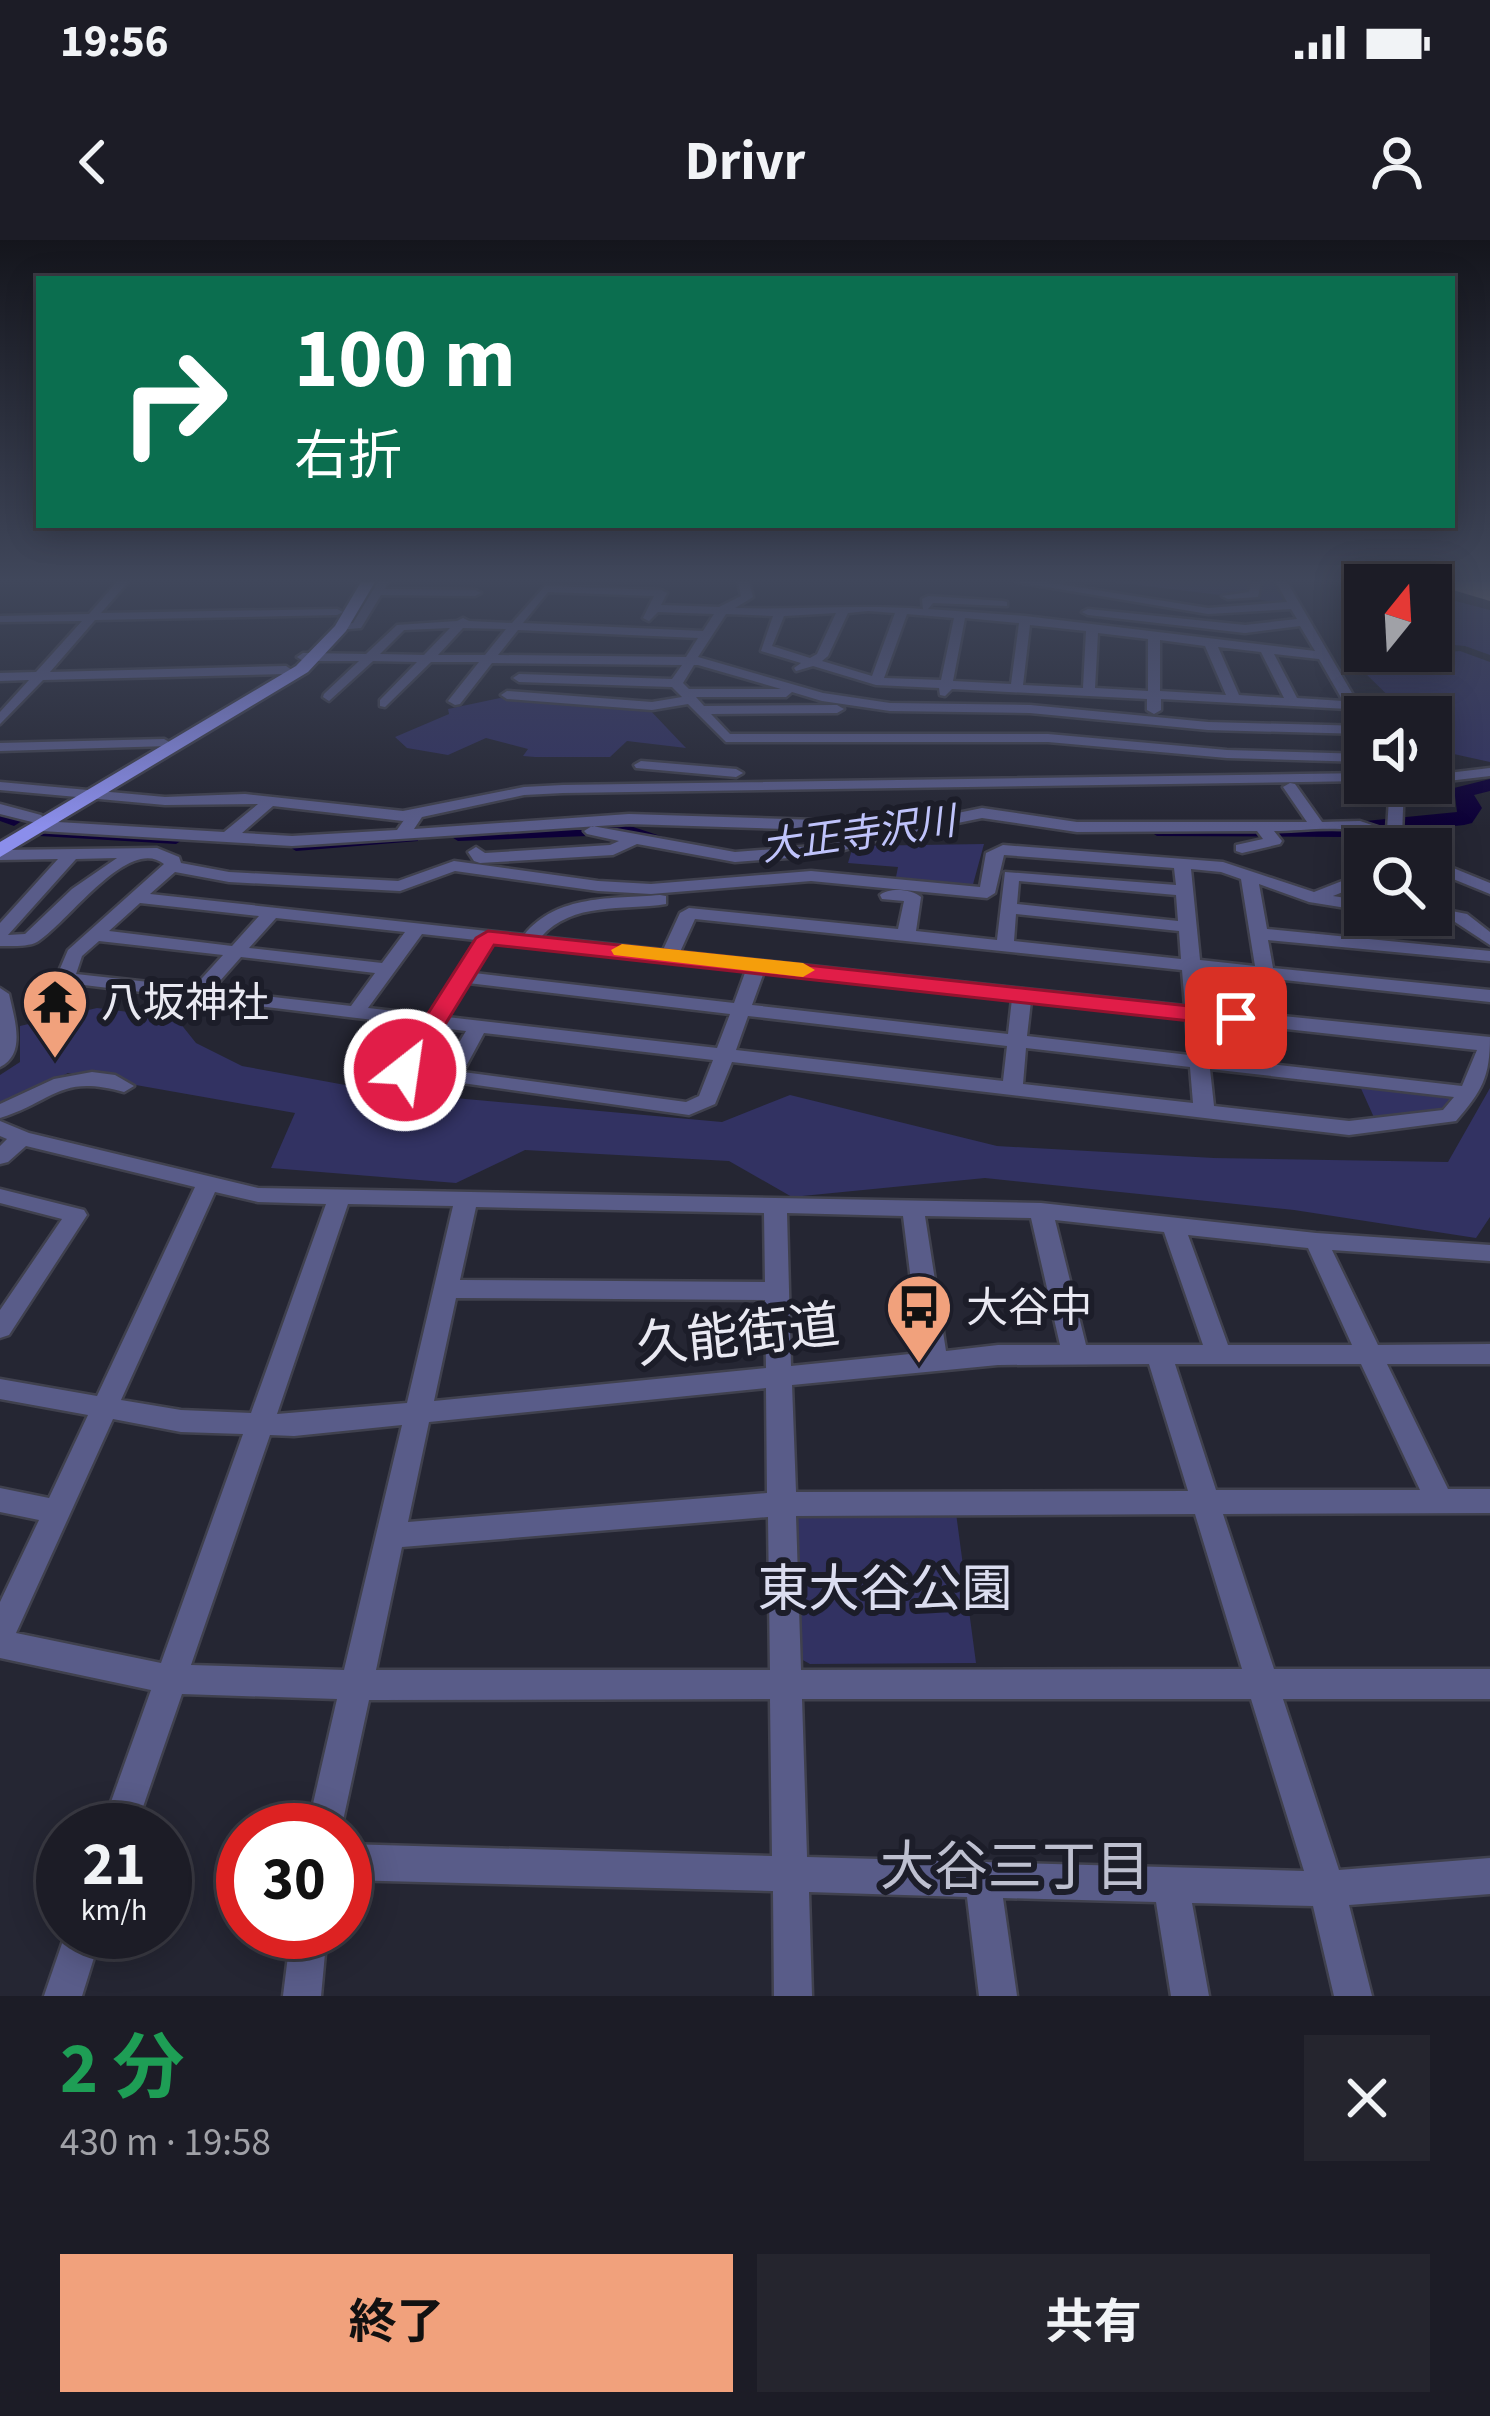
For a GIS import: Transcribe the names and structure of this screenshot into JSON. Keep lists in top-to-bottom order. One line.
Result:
{"streets":{"street":["久能街道"]},"districts":["大谷三丁目"],"water":["大正寺沢川"],"parks":["東大谷公園"],"places":{"temple":["八坂神社"],"bus stop":["大谷中"]},"north":"top","page":{"status":"19:56","header":"Drivr","turn":["100 m","右折"],"speed":"21 km/h","limit":"30","heading":["2 分","430 m · 19:58"],"buttons":["終了","共有"]}}
